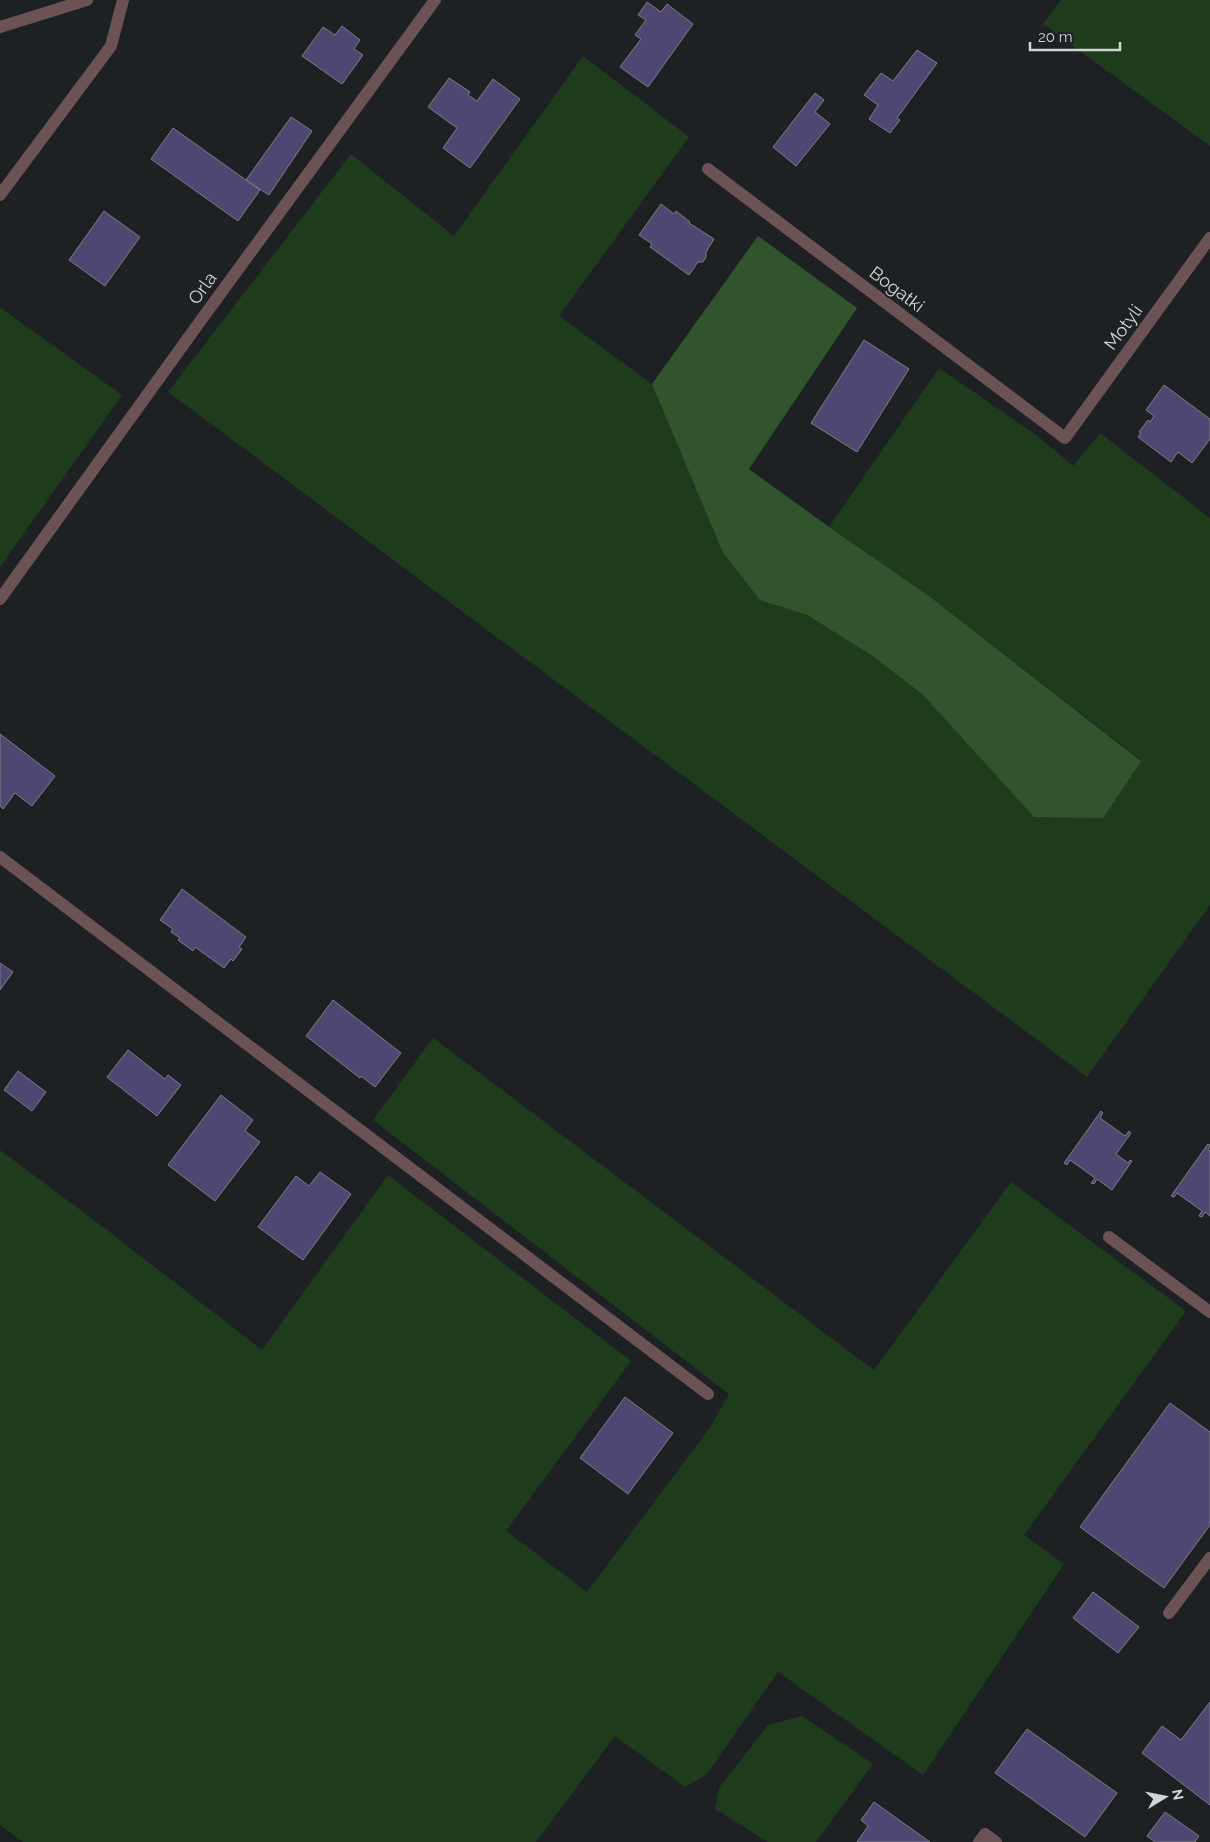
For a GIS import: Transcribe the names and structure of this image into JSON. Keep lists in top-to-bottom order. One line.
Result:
{"streets":{"street":["Orla","Bogatki","Motyli"]},"crossings":[["Bogatki","Motyli"]],"scale_bar":"20 m","north":"right"}
